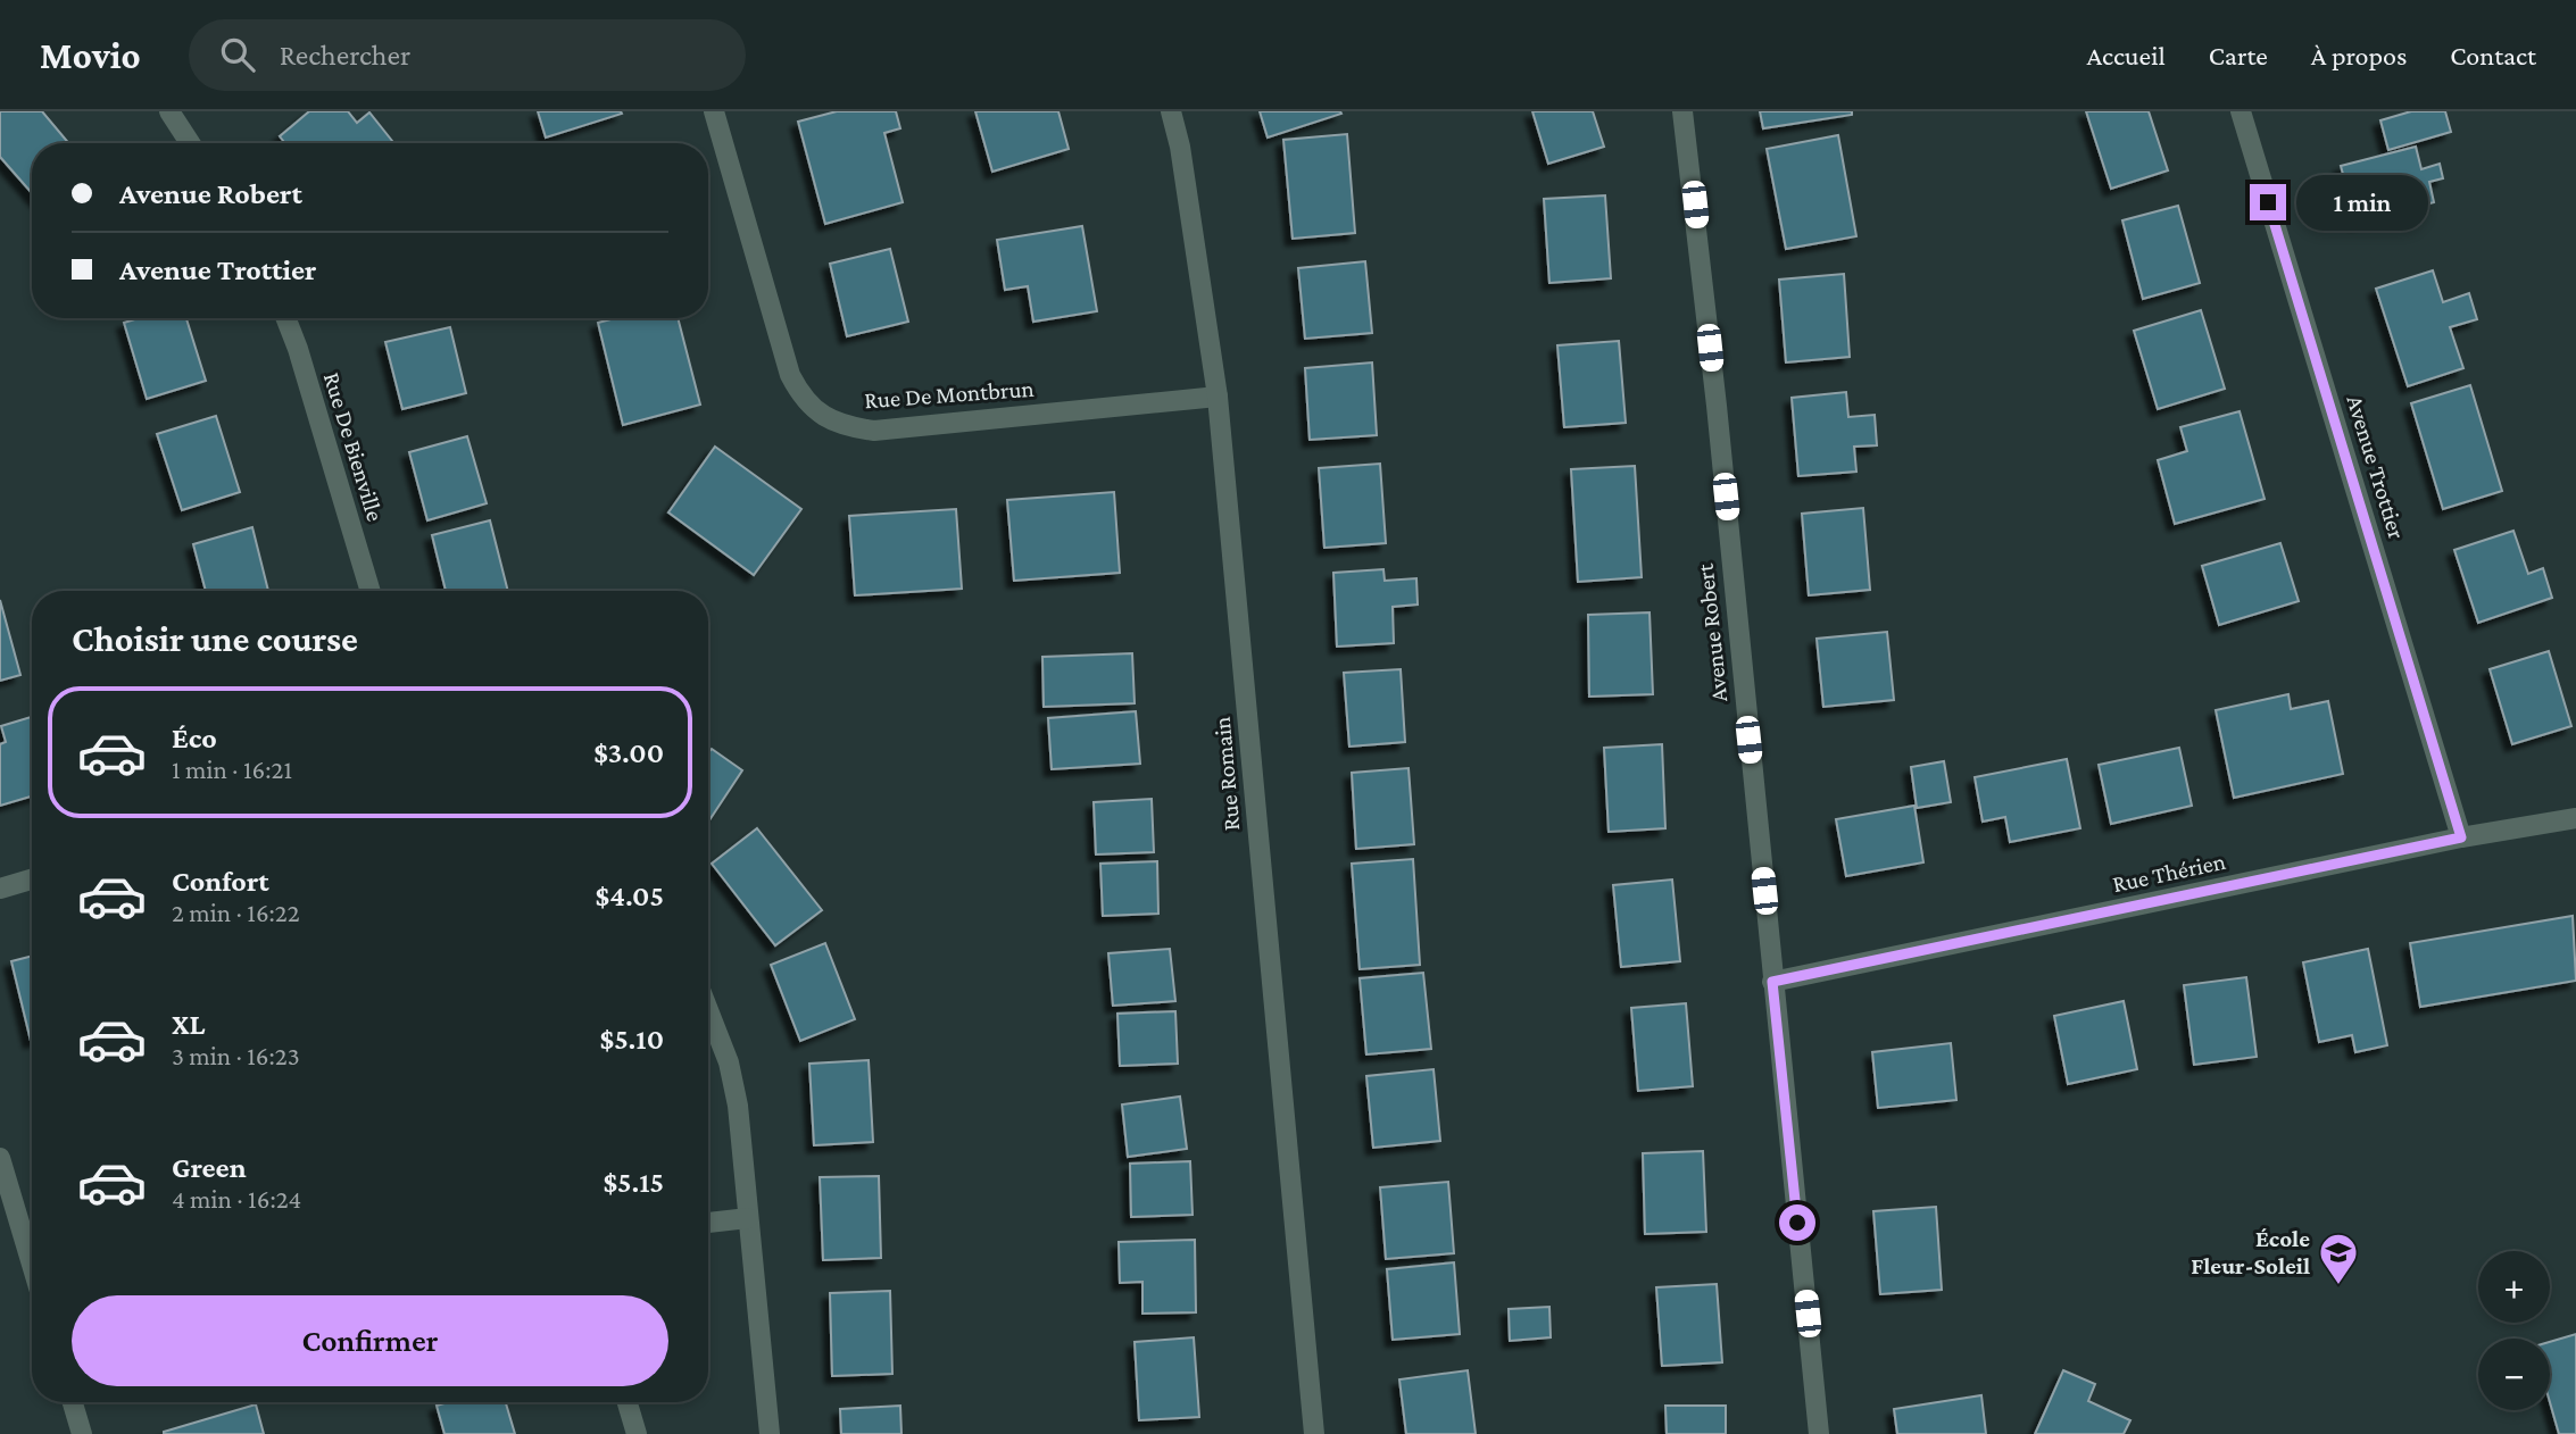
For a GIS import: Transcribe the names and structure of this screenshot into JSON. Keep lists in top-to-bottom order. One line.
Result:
{"streets":{"street":["Rue De Montbrun","Rue De Bienville","Avenue Trottier","Avenue Robert","Rue Romain","Rue Thérien"]},"crossings":[["Rue De Montbrun","Rue Romain"],["Avenue Trottier","Rue Thérien"],["Avenue Robert","Rue Thérien"]],"places":{"school or university":["École Fleur-Soleil"]},"page":{"header":"Movio","search":"Rechercher","nav":["Accueil","Carte","À propos","Contact"],"banner":["Avenue Robert","Avenue Trottier"],"bubble":"1 min","heading":"Choisir une course","list":[{"name":"Éco","note":"1 min · 16:21","value":"$3.00"},{"name":"Confort","note":"2 min · 16:22","value":"$4.05"},{"name":"XL","note":"3 min · 16:23","value":"$5.10"},{"name":"Green","note":"4 min · 16:24","value":"$5.15"}],"map_buttons":["+","−"],"buttons":"Confirmer"}}
